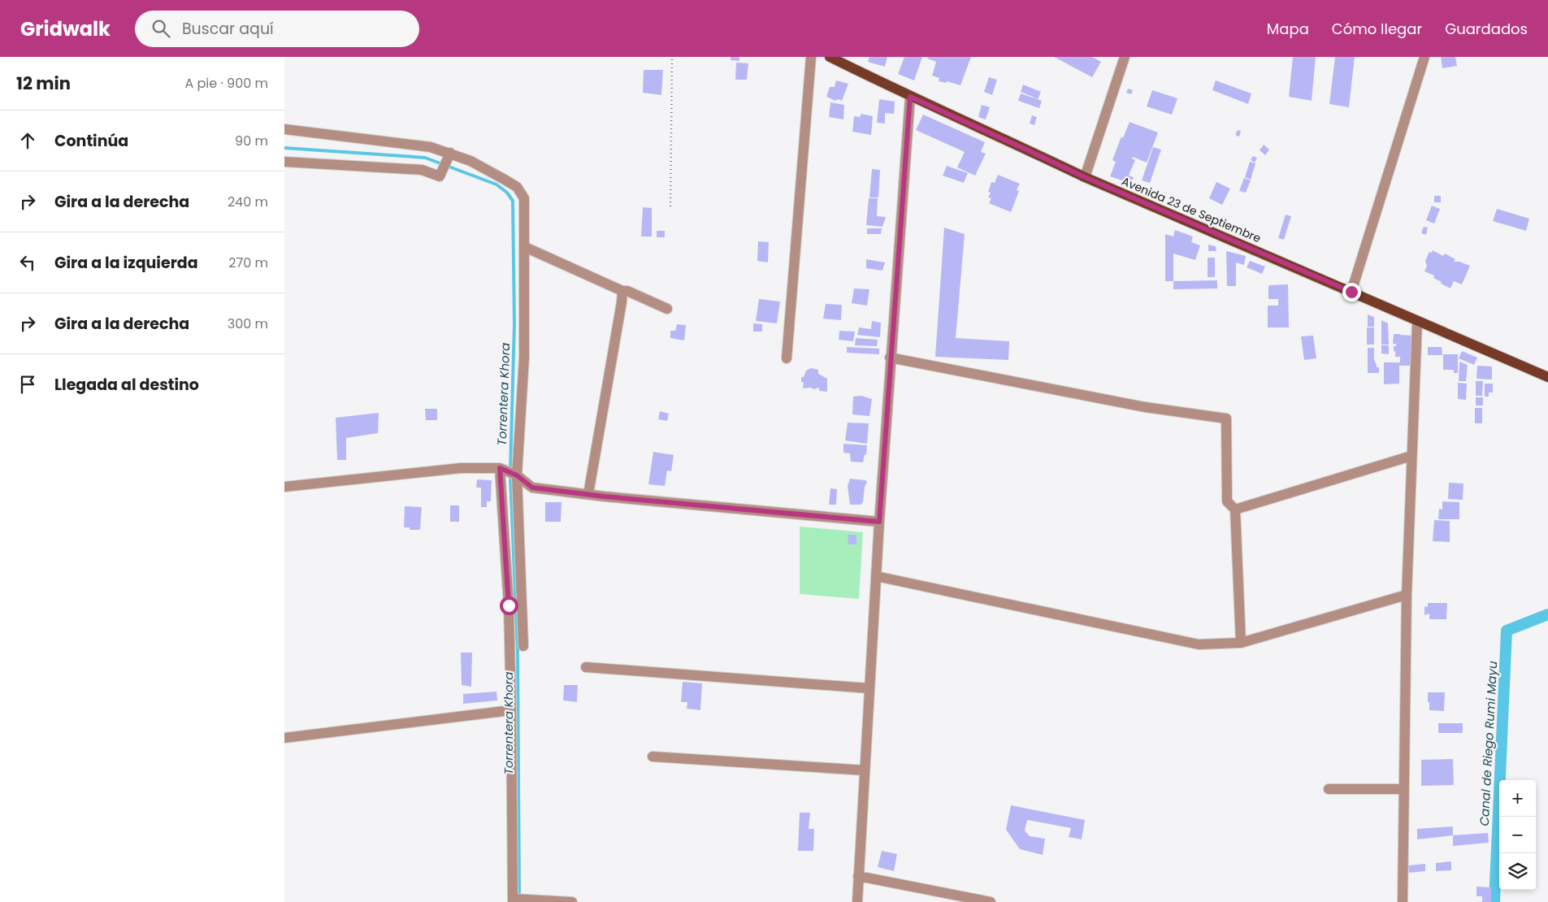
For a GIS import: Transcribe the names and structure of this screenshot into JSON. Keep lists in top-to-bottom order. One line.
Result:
{"streets":{"main road":["Avenida 23 de Septiembre"]},"water":["Torrentera Khora","Canal de Riego Rumi Mayu"],"page":{"header":"Gridwalk","search":"Buscar aquí","nav":["Mapa","Cómo llegar","Guardados"],"heading":["12 min","A pie · 900 m"],"list":[["Continúa","90 m"],["Gira a la derecha","240 m"],["Gira a la izquierda","270 m"],["Gira a la derecha","300 m"],"Llegada al destino"],"map_buttons":["+","−"]}}
